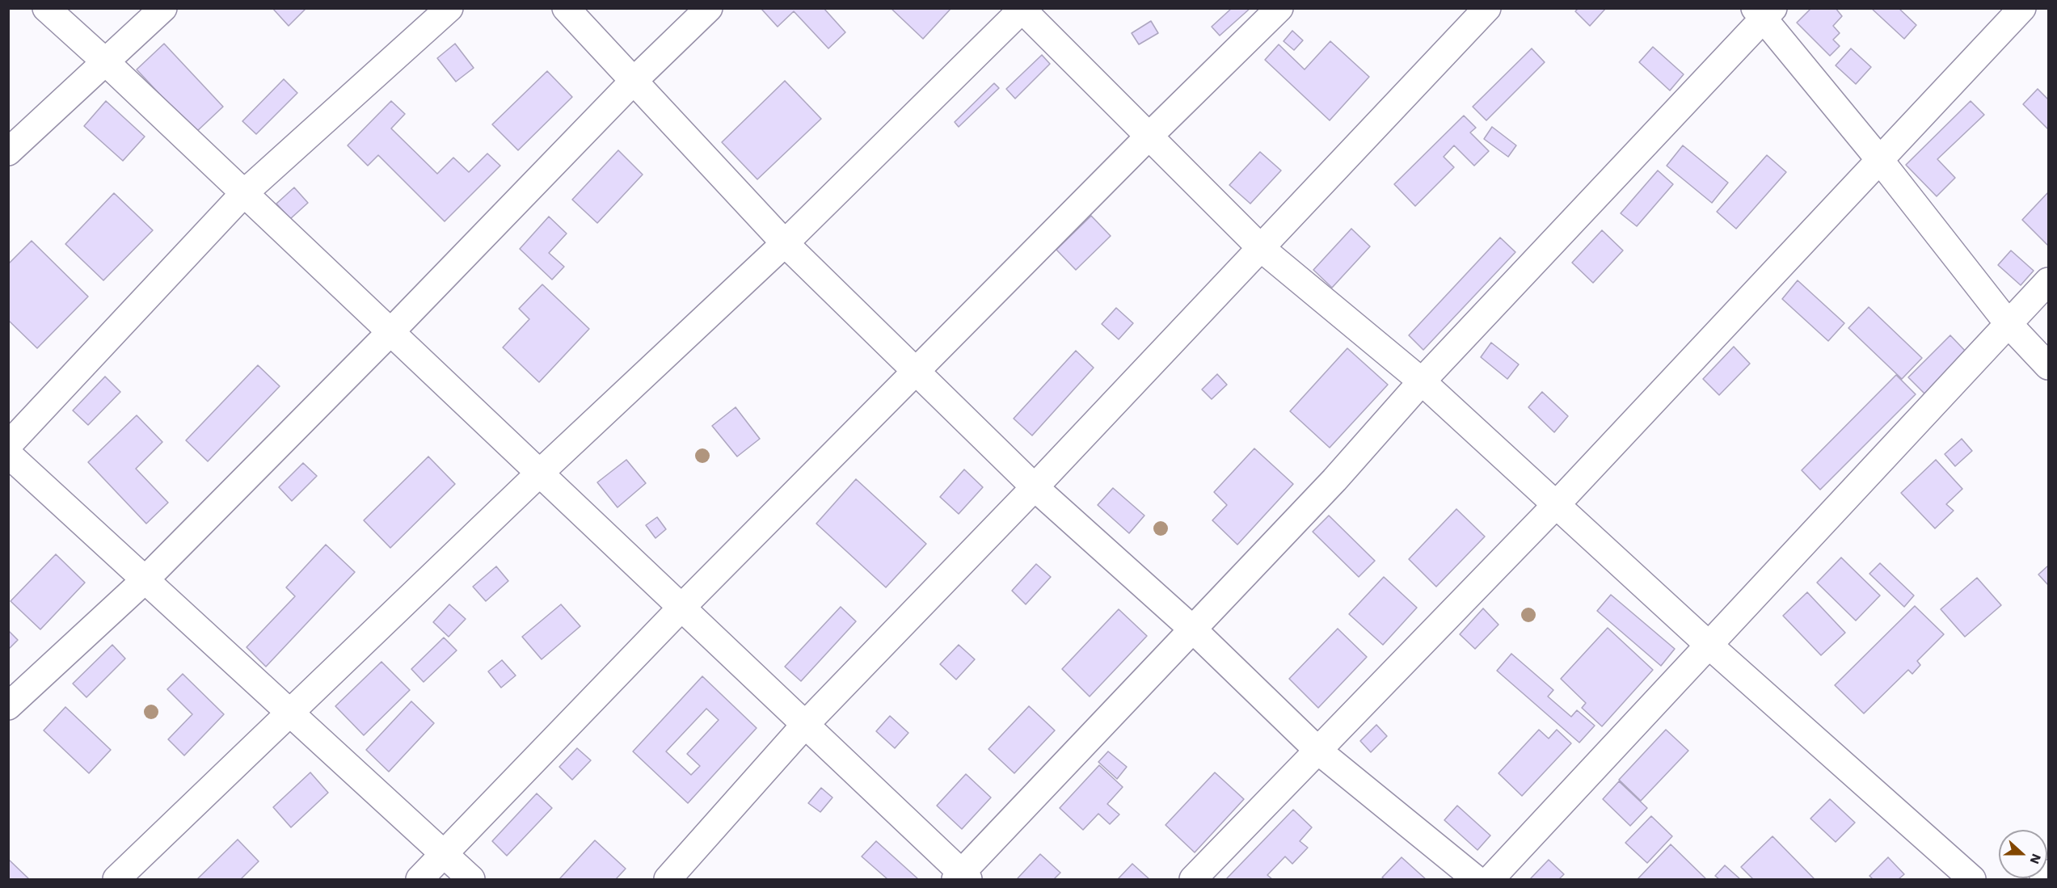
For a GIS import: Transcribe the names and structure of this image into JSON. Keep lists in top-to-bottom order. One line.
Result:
{"north":"right"}
